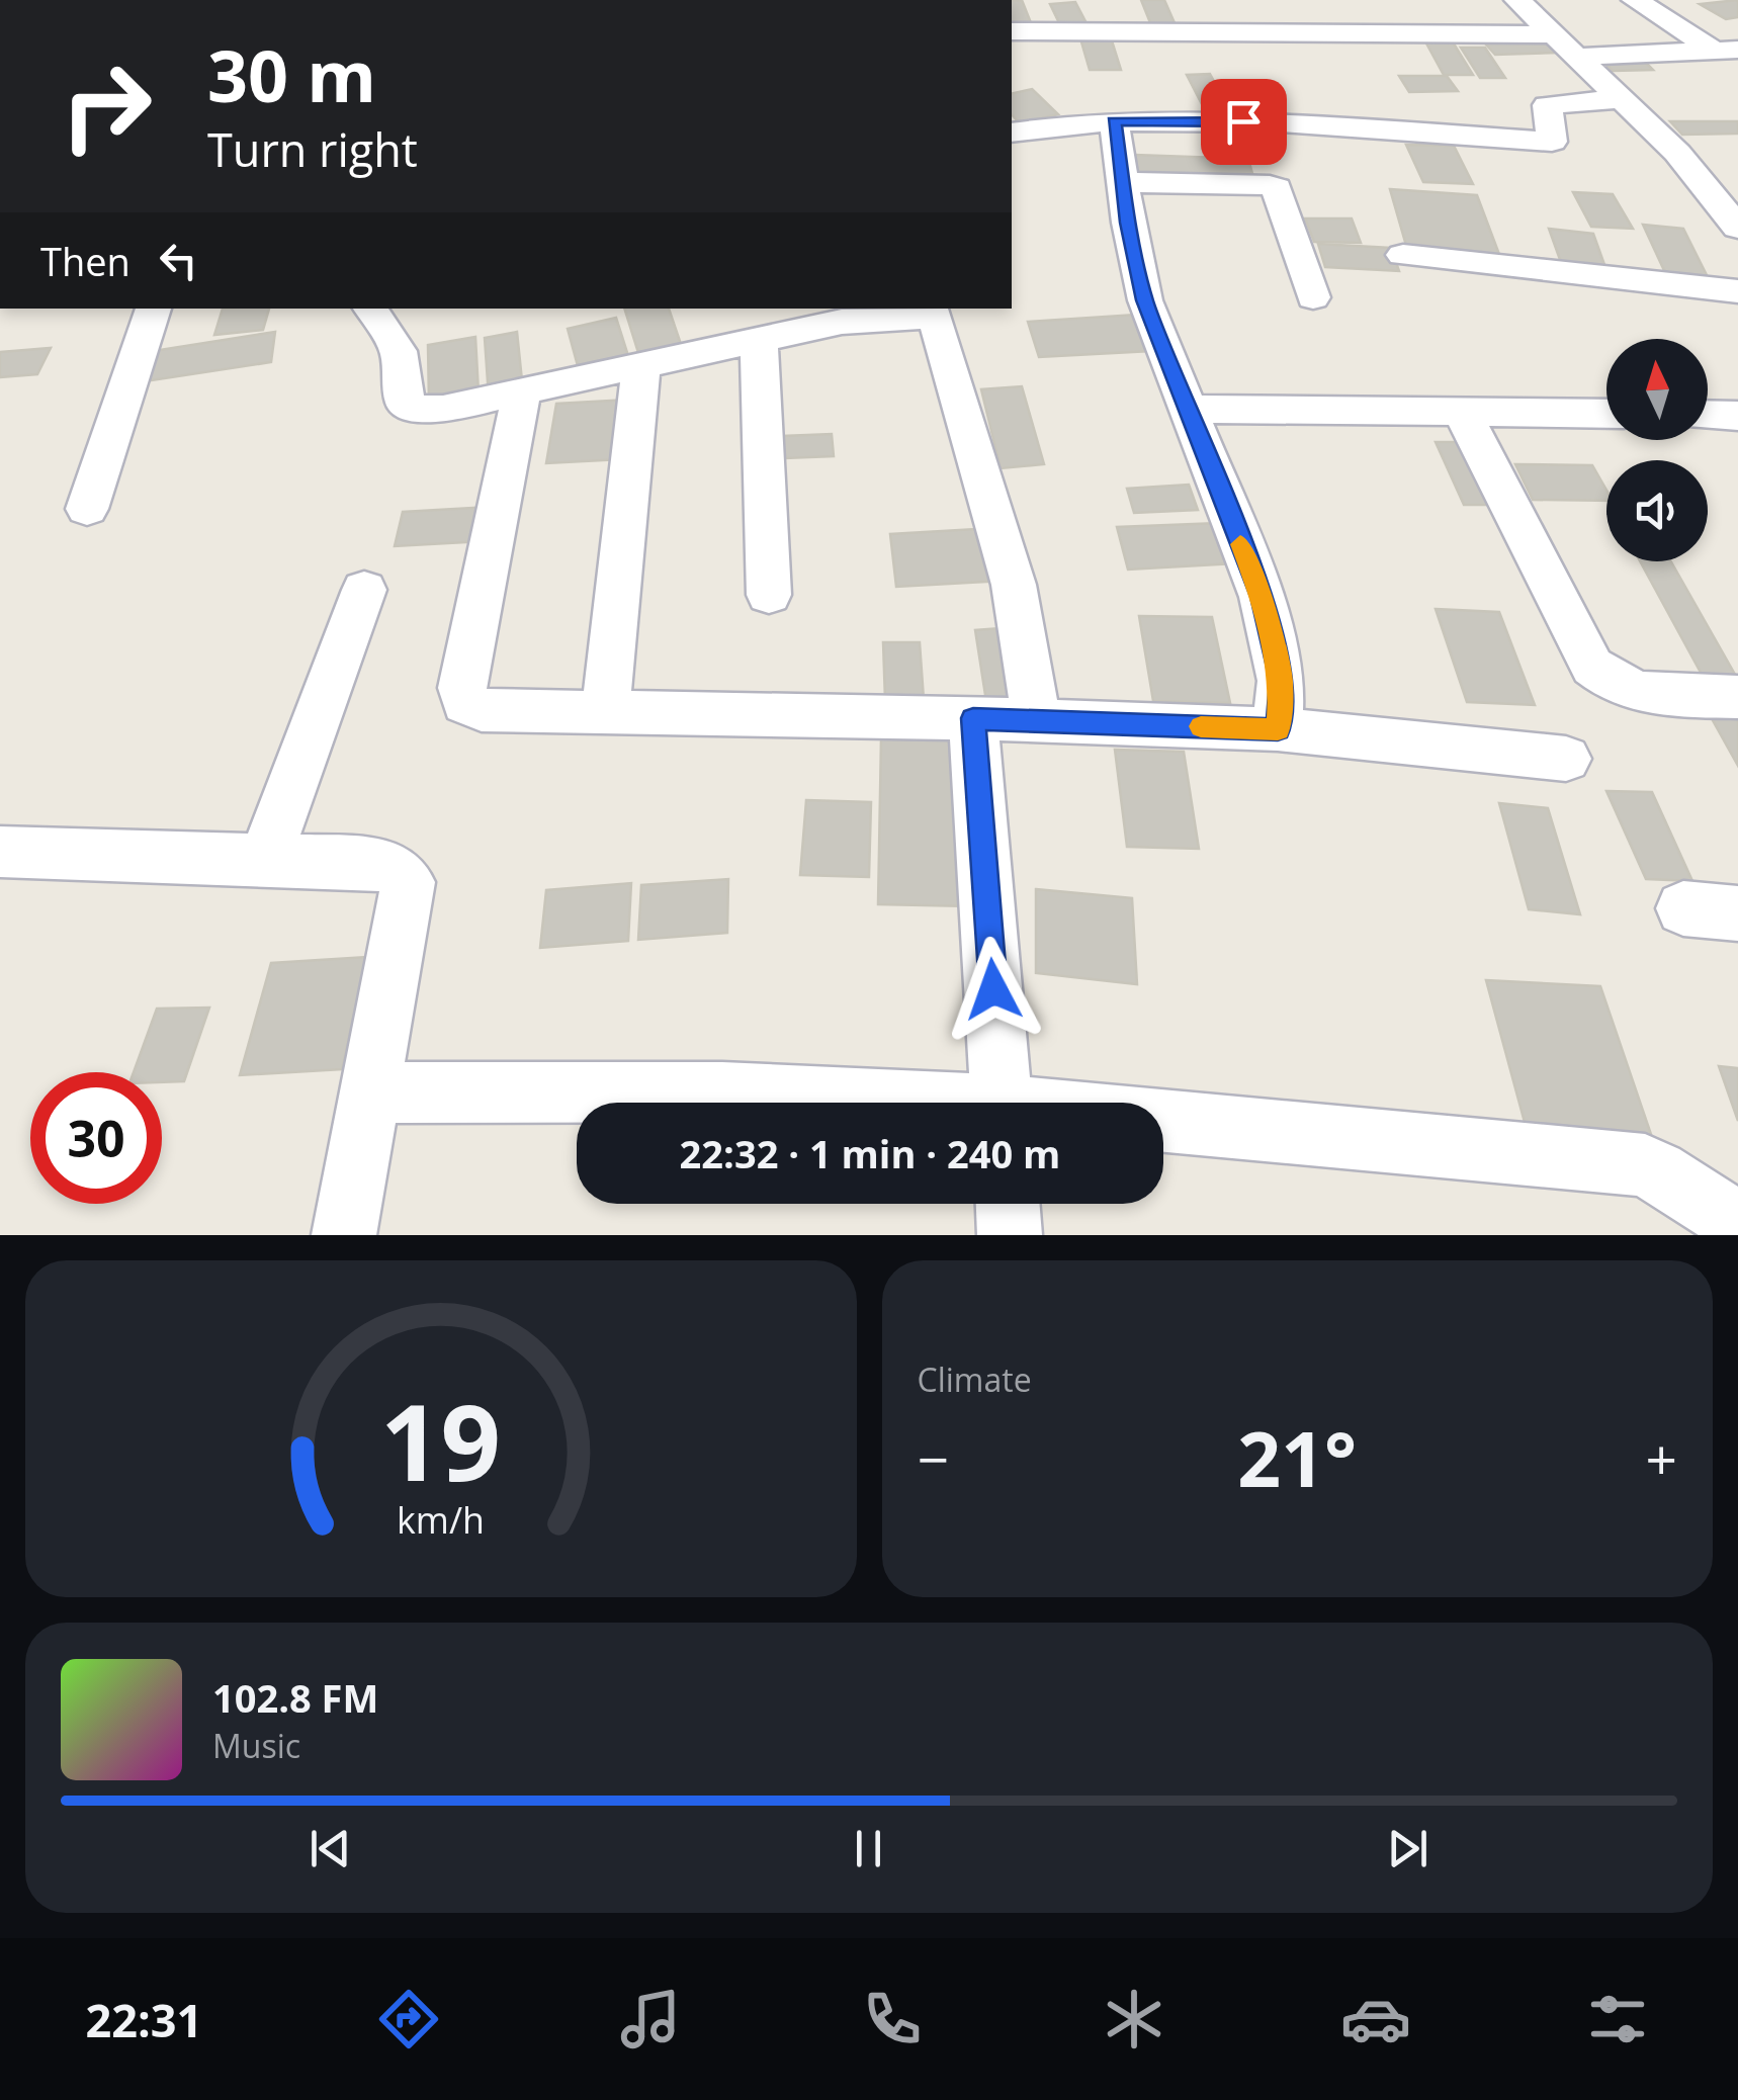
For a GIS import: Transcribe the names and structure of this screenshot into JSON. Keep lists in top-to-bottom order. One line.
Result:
{"north":"top","page":{"turn":["30 m","Turn right"],"then":"Then","limit":"30","trip":"22:32 · 1 min · 240 m","tile":"Climate","heat":["−","21°","+"],"song":["102.8 FM","Music"],"tabs":"22:31","gauge":["19","km/h"]}}
